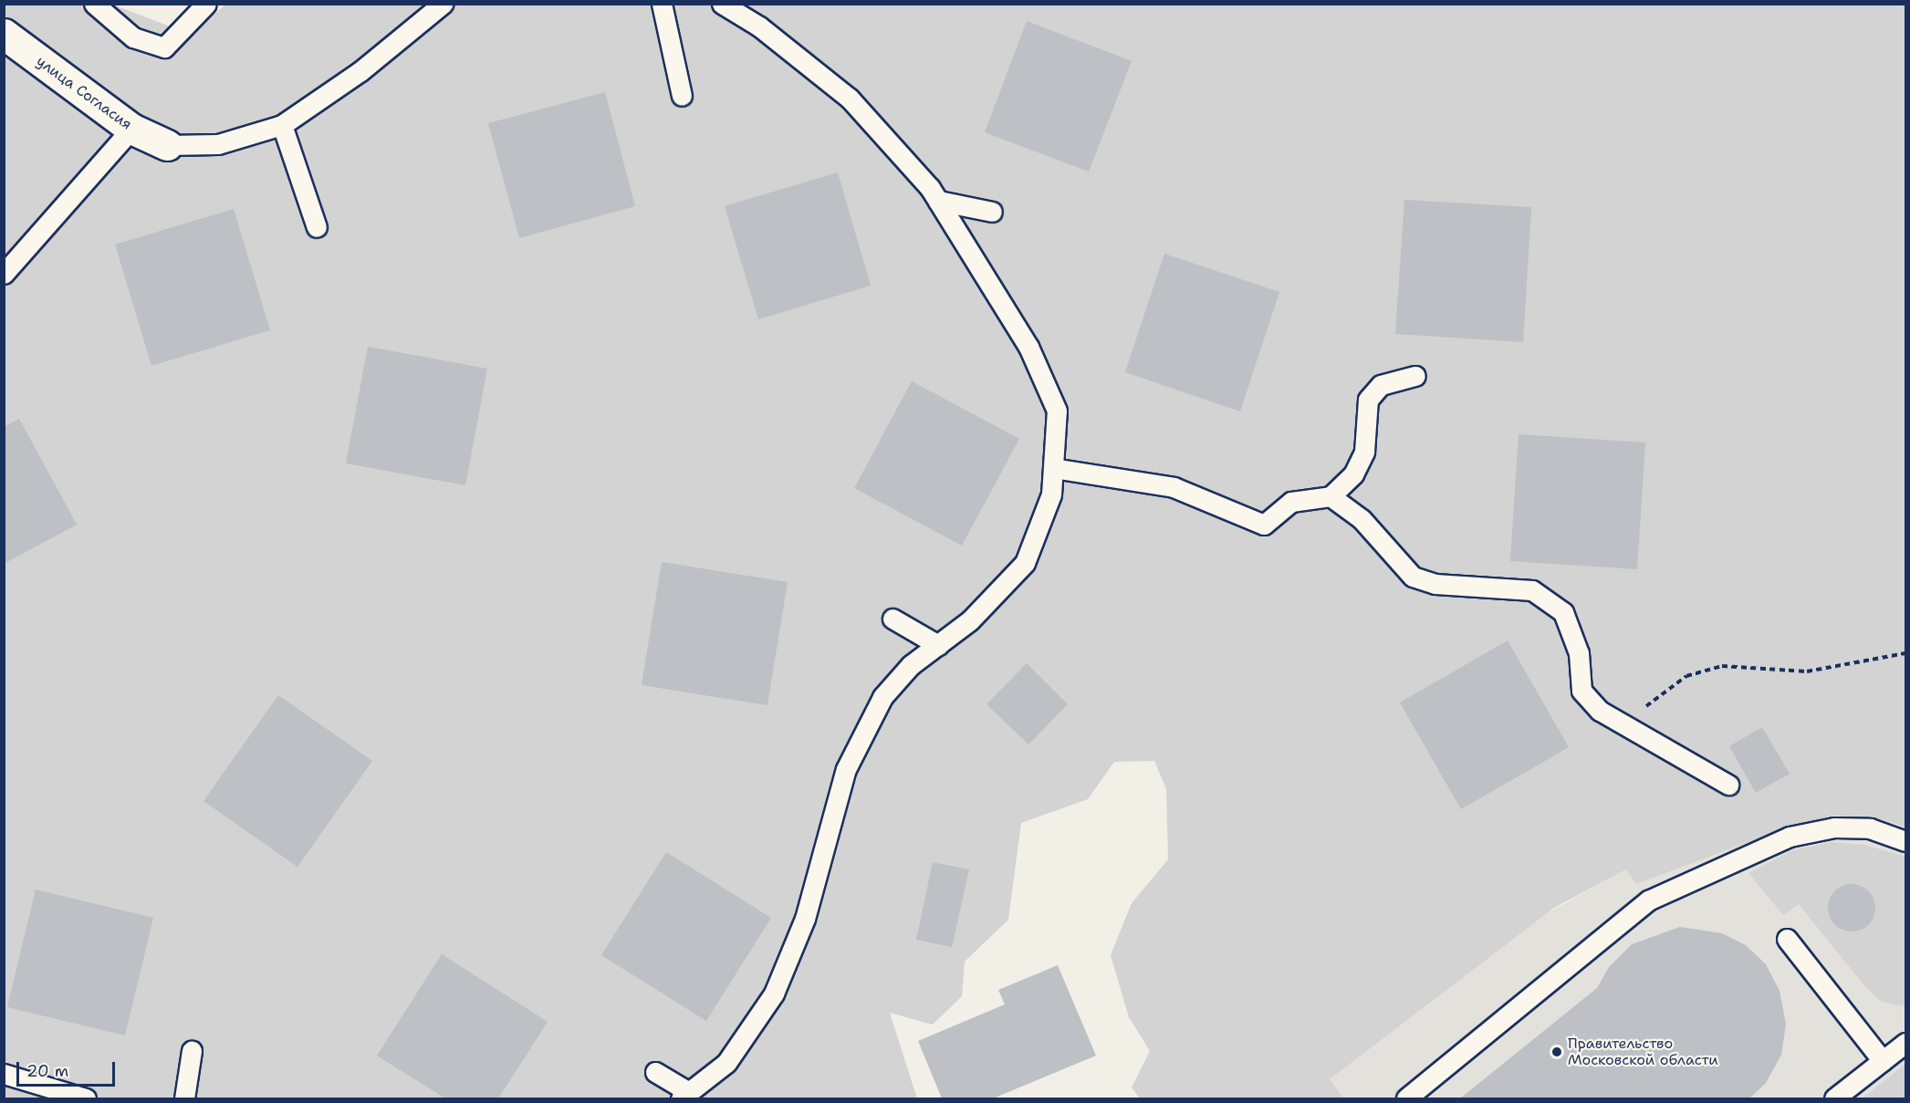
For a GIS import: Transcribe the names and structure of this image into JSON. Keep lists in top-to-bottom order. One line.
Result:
{"streets":{"street":["улица Согласия"]},"places":["Правительство Московской области"],"scale_bar":"20 m"}
